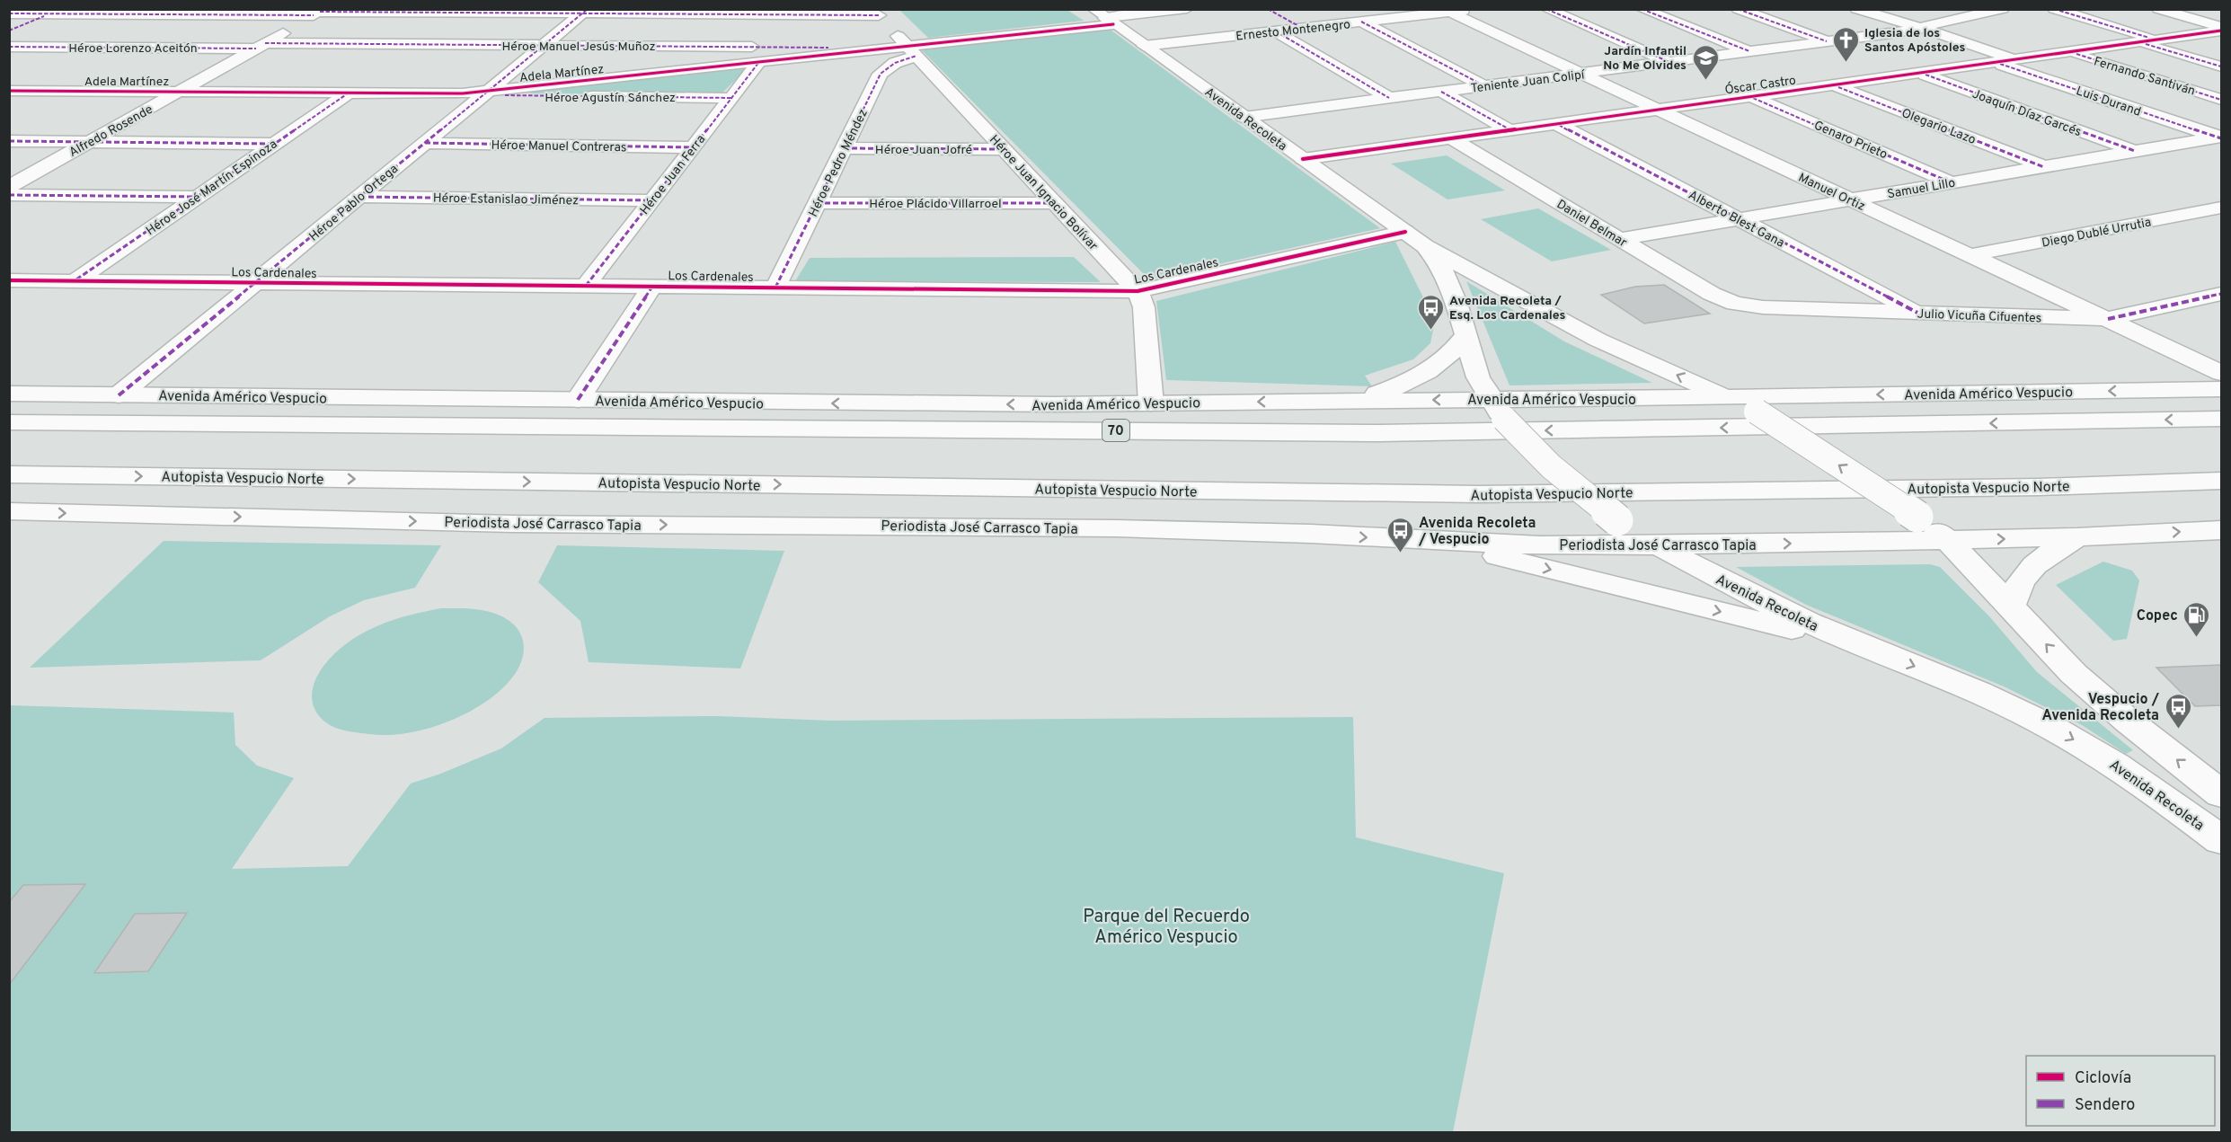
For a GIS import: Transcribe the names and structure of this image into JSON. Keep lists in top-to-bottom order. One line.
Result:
{"streets":{"main road":["Ernesto Montenegro","Héroe Manuel Jesús Muñoz","Héroe Lorenzo Aceitón","Adela Martínez","Fernando Santiván","Teniente Juan Colipí","Óscar Castro","Héroe Agustín Sánchez","Luis Durand","Joaquín Díaz Garcés","Avenida Recoleta","Olegario Lazo","Alfredo Rosende","Genaro Prieto","Héroe Manuel Contreras","Héroe Juan Jofré","Héroe Pedro Méndez","Héroe Juan Ferra","Héroe José Martín Espinoza","Samuel Lillo","Manuel Ortiz","Héroe Juan Ignacio Bolívar","Héroe Estanislao Jiménez","Héroe Pablo Ortega","Héroe Plácido Villarroel","Alberto Blest Gana","Daniel Belmar","Diego Dublé Urrutia","Los Cardenales","Julio Vicuña Cifuentes","Avenida Américo Vespucio","70","Autopista Vespucio Norte","Periodista José Carrasco Tapia"]},"crossings":[["Ernesto Montenegro","Avenida Recoleta"],["Ernesto Montenegro","Manuel Ortiz"],["Héroe Manuel Jesús Muñoz","Héroe Lorenzo Aceitón"],["Héroe Manuel Jesús Muñoz","Adela Martínez"],["Héroe Manuel Jesús Muñoz","Alfredo Rosende"],["Héroe Manuel Jesús Muñoz","Héroe Pedro Méndez"],["Héroe Manuel Jesús Muñoz","Héroe Juan Ignacio Bolívar"],["Héroe Manuel Jesús Muñoz","Héroe Pablo Ortega"],["Héroe Lorenzo Aceitón","Alfredo Rosende"],["Adela Martínez","Héroe Agustín Sánchez"],["Adela Martínez","Avenida Recoleta"],["Adela Martínez","Alfredo Rosende"],["Adela Martínez","Héroe Pedro Méndez"],["Adela Martínez","Héroe Juan Ferra"],["Adela Martínez","Héroe José Martín Espinoza"],["Adela Martínez","Héroe Juan Ignacio Bolívar"],["Adela Martínez","Héroe Pablo Ortega"],["Fernando Santiván","Óscar Castro"],["Teniente Juan Colipí","Avenida Recoleta"],["Teniente Juan Colipí","Manuel Ortiz"],["Óscar Castro","Luis Durand"],["Óscar Castro","Joaquín Díaz Garcés"],["Óscar Castro","Avenida Recoleta"],["Óscar Castro","Olegario Lazo"],["Óscar Castro","Genaro Prieto"],["Óscar Castro","Manuel Ortiz"],["Óscar Castro","Alberto Blest Gana"],["Óscar Castro","Daniel Belmar"],["Héroe Agustín Sánchez","Héroe Juan Ferra"],["Héroe Agustín Sánchez","Héroe Pablo Ortega"],["Luis Durand","Samuel Lillo"],["Joaquín Díaz Garcés","Samuel Lillo"],["Avenida Recoleta","Los Cardenales"],["Avenida Recoleta","Avenida Américo Vespucio"],["Avenida Recoleta","Periodista José Carrasco Tapia"],["Olegario Lazo","Samuel Lillo"],["Genaro Prieto","Samuel Lillo"],["Héroe Manuel Contreras","Héroe Juan Ferra"],["Héroe Manuel Contreras","Héroe Pablo Ortega"],["Héroe Juan Jofré","Héroe Pedro Méndez"],["Héroe Juan Jofré","Héroe Juan Ignacio Bolívar"],["Héroe Pedro Méndez","Héroe Juan Ignacio Bolívar"],["Héroe Pedro Méndez","Héroe Plácido Villarroel"],["Héroe Pedro Méndez","Los Cardenales"],["Héroe Juan Ferra","Héroe Estanislao Jiménez"],["Héroe Juan Ferra","Los Cardenales"],["Héroe José Martín Espinoza","Los Cardenales"],["Samuel Lillo","Manuel Ortiz"],["Samuel Lillo","Alberto Blest Gana"],["Samuel Lillo","Daniel Belmar"],["Manuel Ortiz","Diego Dublé Urrutia"],["Manuel Ortiz","Julio Vicuña Cifuentes"],["Héroe Juan Ignacio Bolívar","Héroe Plácido Villarroel"],["Héroe Juan Ignacio Bolívar","Los Cardenales"],["Héroe Juan Ignacio Bolívar","Avenida Américo Vespucio"],["Héroe Estanislao Jiménez","Héroe Pablo Ortega"],["Héroe Pablo Ortega","Los Cardenales"],["Héroe Pablo Ortega","Avenida Américo Vespucio"],["Alberto Blest Gana","Julio Vicuña Cifuentes"],["Daniel Belmar","Julio Vicuña Cifuentes"]],"parks":["Parque del Recuerdo Américo Vespucio"],"places":{"church":["Iglesia de los Santos Apóstoles"],"school or university":["Jardín Infantil No Me Olvides"],"bus stop":["Avenida Recoleta / Esq. Los Cardenales","Avenida Recoleta / Vespucio","Vespucio / Avenida Recoleta"],"fuel station":["Copec"]},"legend":["Ciclovía","Sendero"]}
